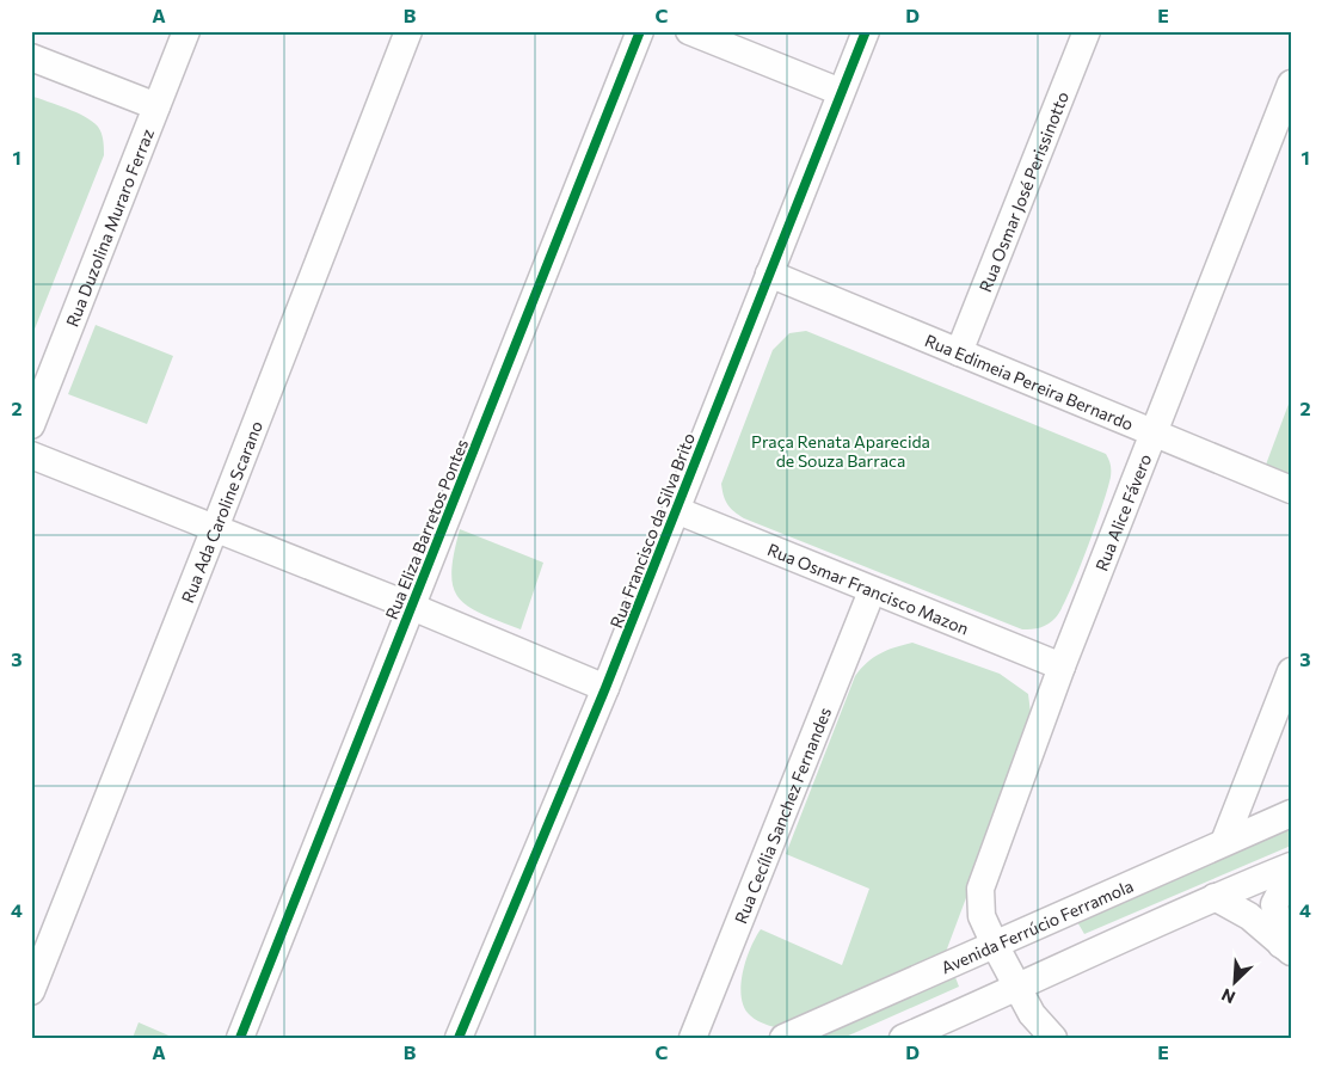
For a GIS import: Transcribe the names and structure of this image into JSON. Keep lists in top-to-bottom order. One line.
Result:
{"streets":{"street":["Rua Osmar José Perissinotto","Rua Duzolina Muraro Ferraz","Rua Edimeia Pereira Bernardo","Rua Ada Caroline Scarano","Rua Alice Fávero","Rua Eliza Barretos Pontes","Rua Francisco da Silva Brito","Rua Osmar Francisco Mazon","Rua Cecília Sanchez Fernandes","Avenida Ferrúcio Ferramola"]},"crossings":[["Rua Osmar José Perissinotto","Rua Edimeia Pereira Bernardo"],["Rua Edimeia Pereira Bernardo","Rua Alice Fávero"],["Rua Edimeia Pereira Bernardo","Rua Francisco da Silva Brito"],["Rua Alice Fávero","Rua Osmar Francisco Mazon"],["Rua Alice Fávero","Avenida Ferrúcio Ferramola"],["Rua Francisco da Silva Brito","Rua Osmar Francisco Mazon"],["Rua Osmar Francisco Mazon","Rua Cecília Sanchez Fernandes"]],"parks":["Praça Renata Aparecida de Souza Barraca"],"north":"bottom left","grid":{"columns":["A","B","C","D","E"],"rows":["1","2","3","4"]}}
